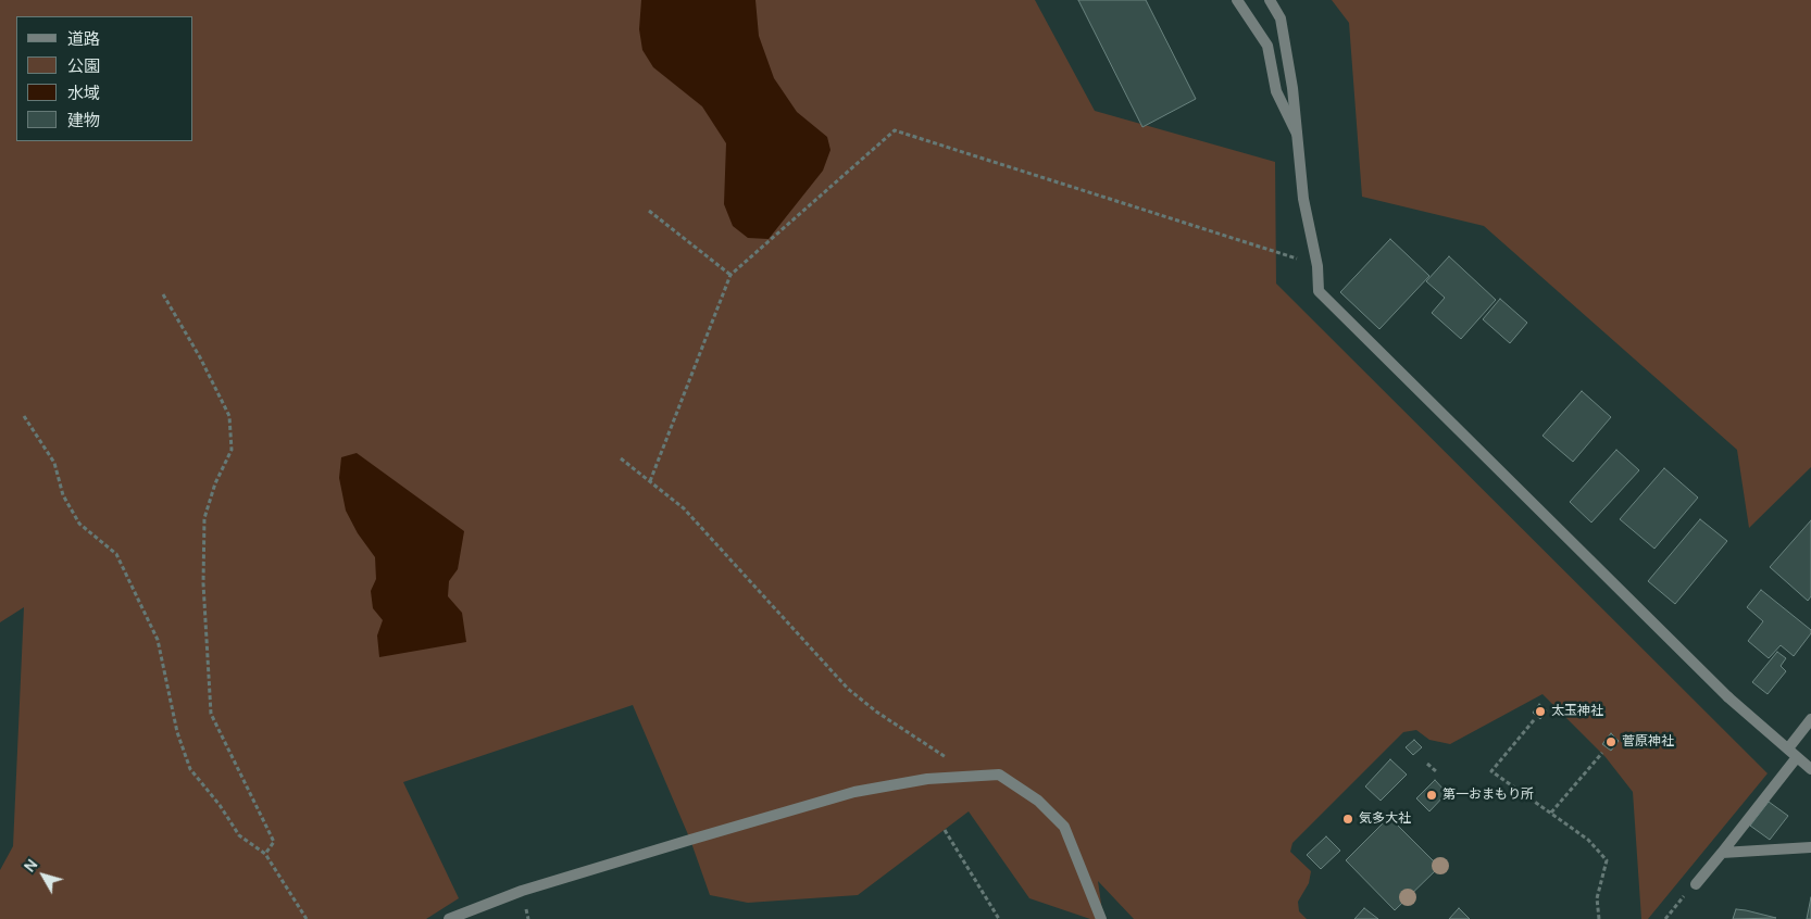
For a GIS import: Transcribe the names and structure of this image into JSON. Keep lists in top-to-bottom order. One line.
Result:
{"places":["太玉神社","菅原神社","第一おまもり所","気多大社"],"legend":["道路","公園","水域","建物"],"north":"top left"}
